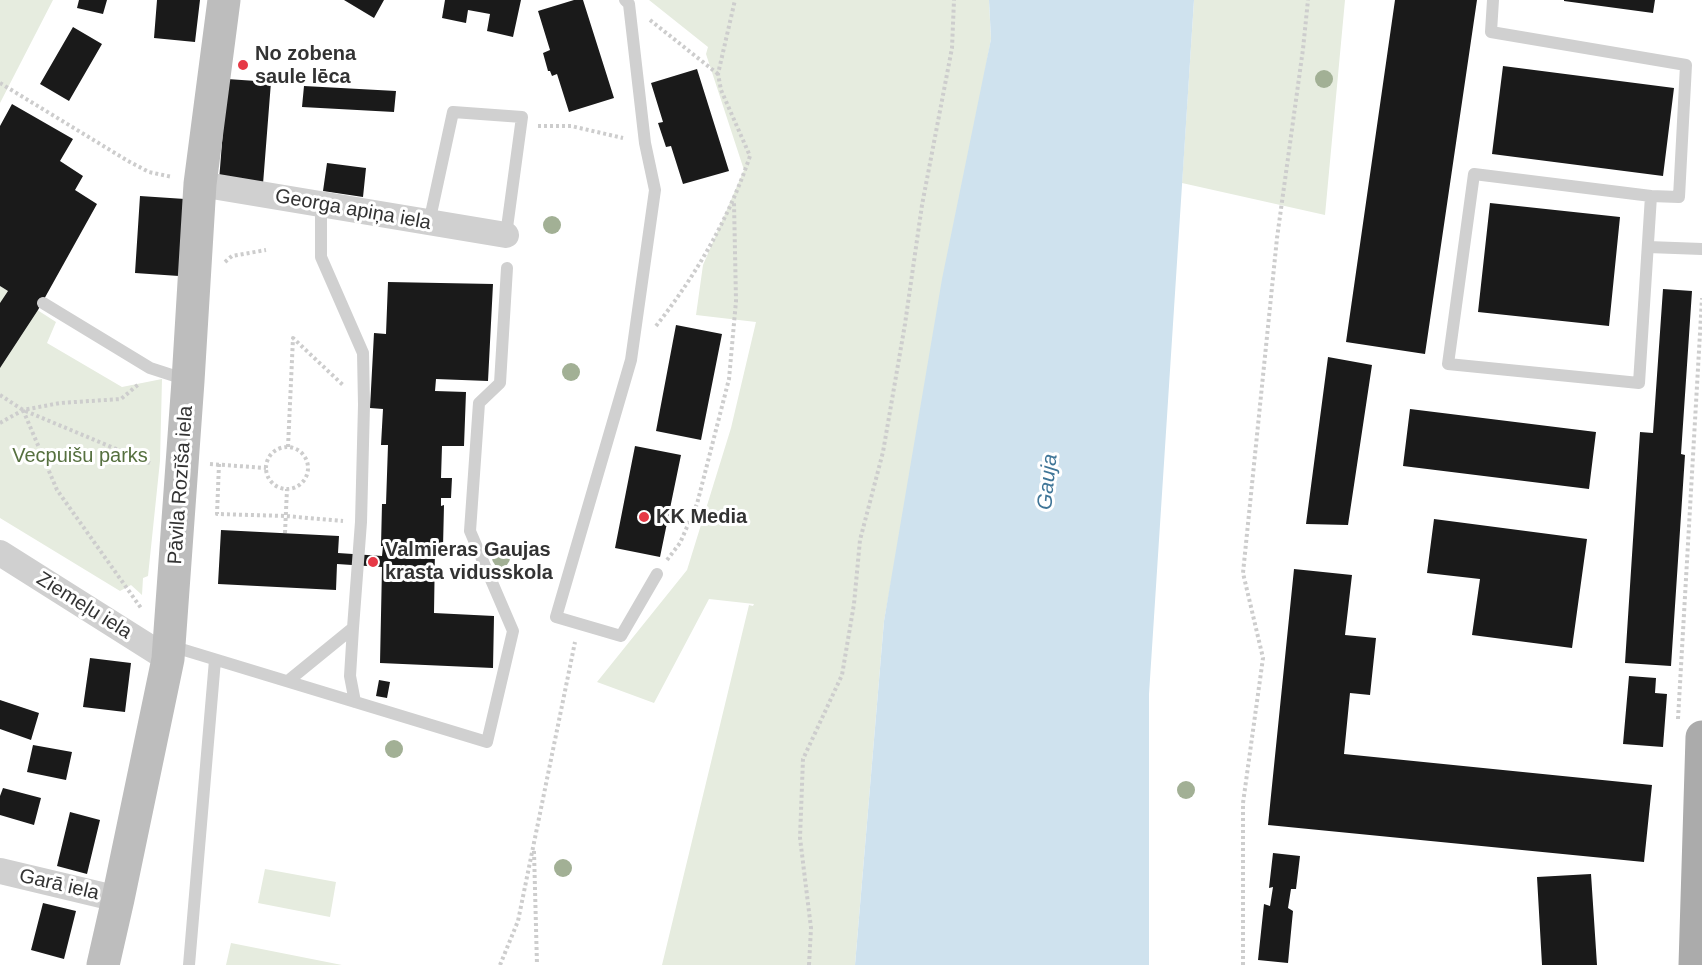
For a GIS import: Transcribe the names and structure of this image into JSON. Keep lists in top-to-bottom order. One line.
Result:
{"streets":{"street":["Georga apiņa iela","Pāvila Rozīša iela","Ziemeļu iela","Garā iela"]},"crossings":[["Georga apiņa iela","Pāvila Rozīša iela"],["Pāvila Rozīša iela","Ziemeļu iela"],["Pāvila Rozīša iela","Garā iela"]],"water":["Gauja"],"parks":["Vecpuišu parks"],"places":["No zobena saule lēca","KK Media","Valmieras Gaujas krasta vidusskola"]}
